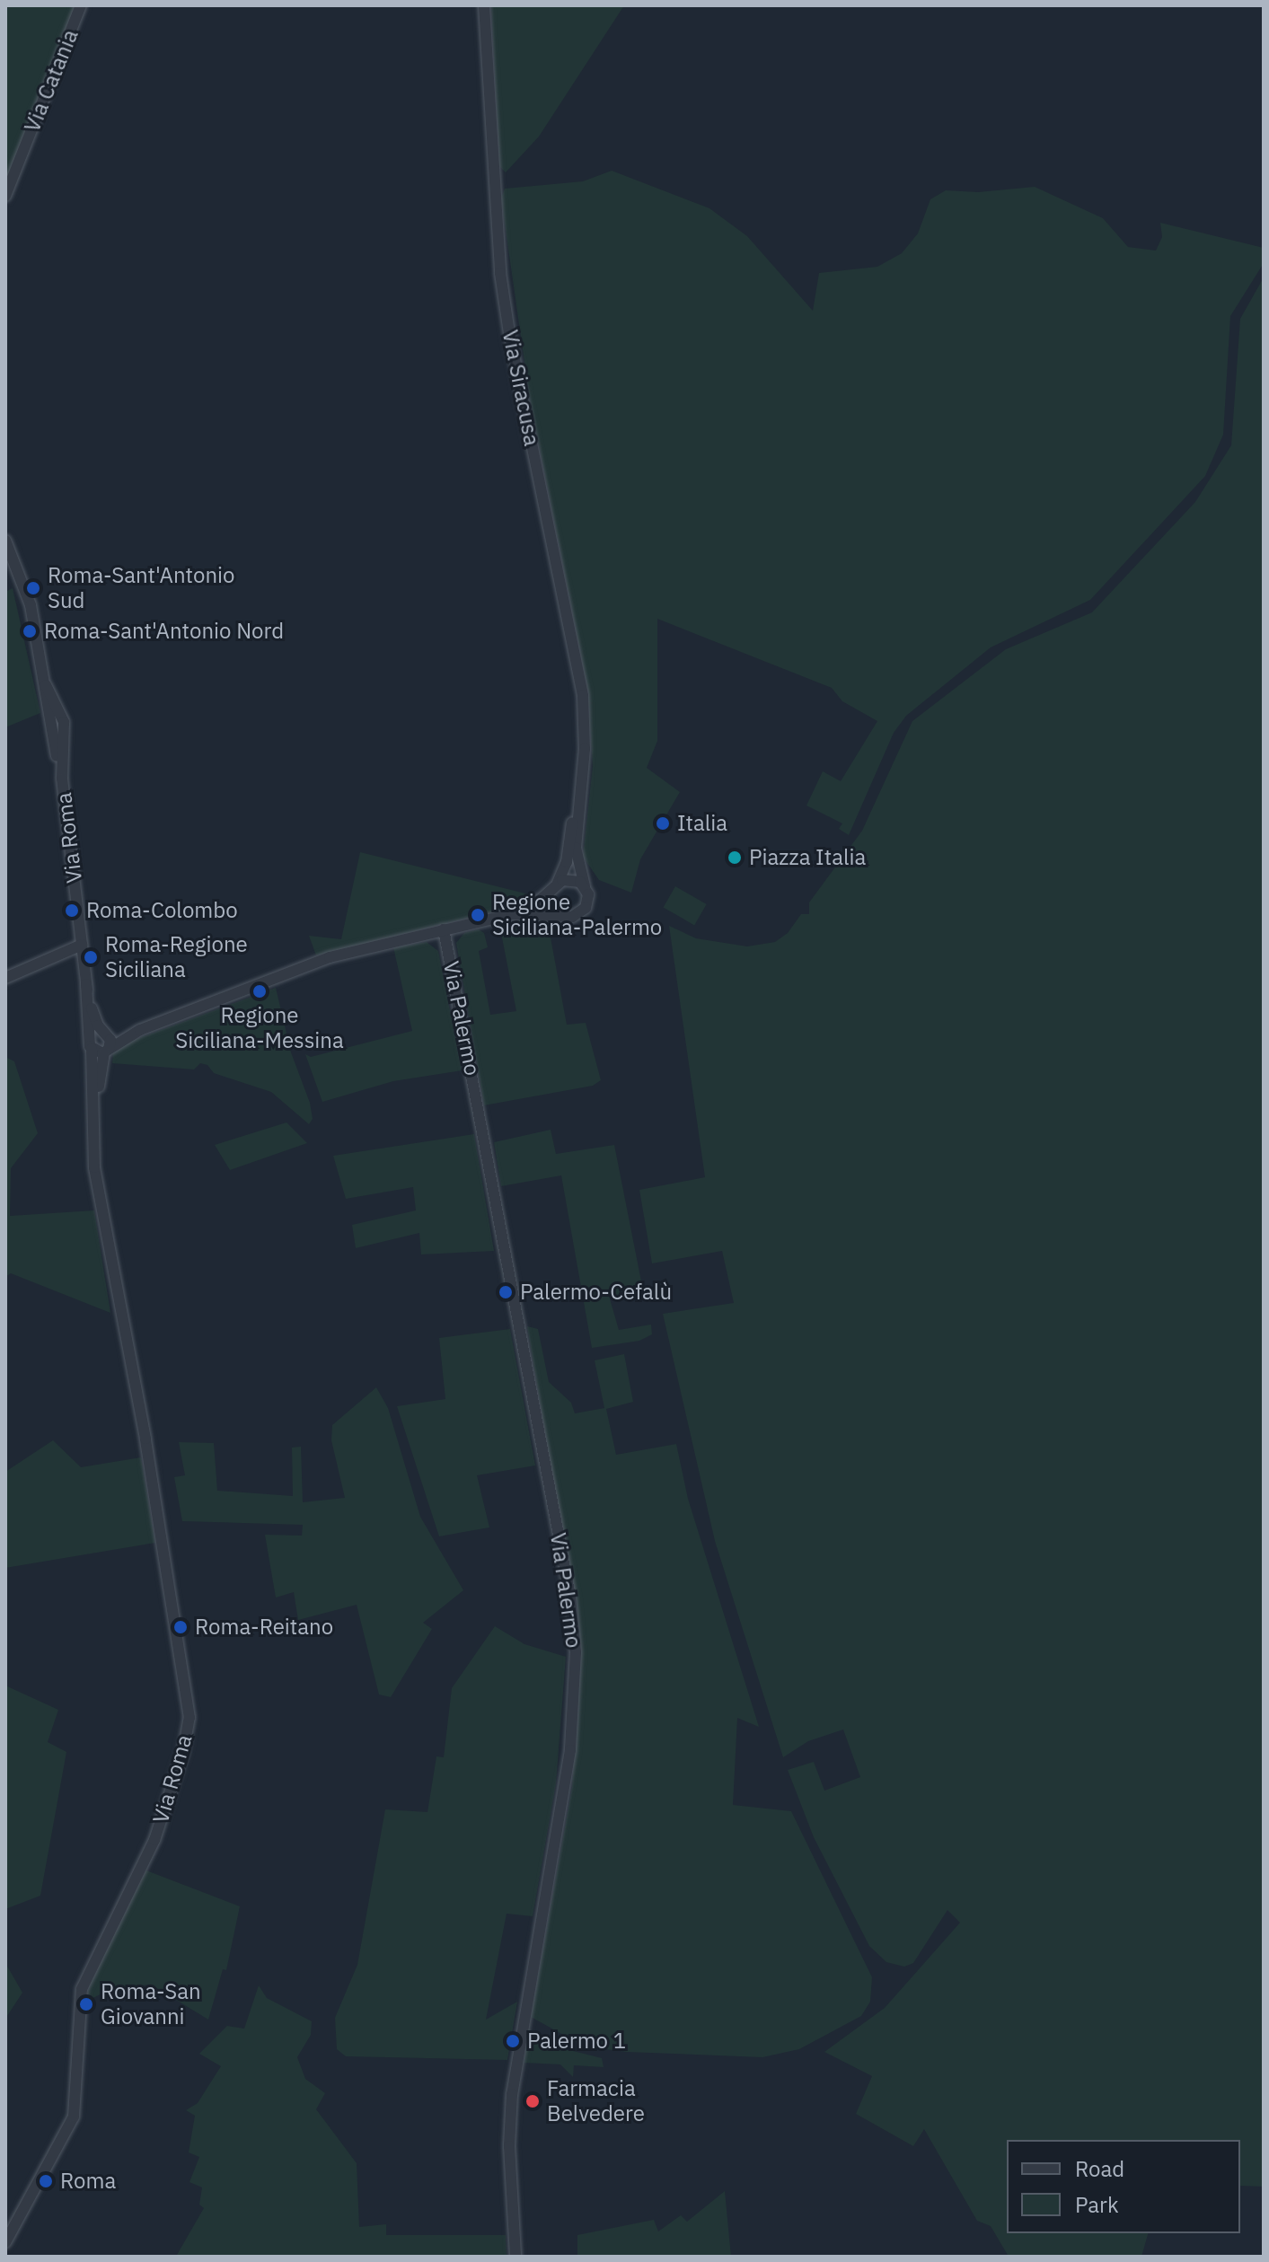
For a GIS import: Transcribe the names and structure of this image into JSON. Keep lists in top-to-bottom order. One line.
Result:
{"streets":{"street":["Via Catania","Via Siracusa","Via Roma","Via Palermo"]},"places":["Roma-Sant'Antonio Sud","Roma-Sant'Antonio Nord","Italia","Piazza Italia","Roma-Colombo","Regione Siciliana-Palermo","Roma-Regione Siciliana","Regione Siciliana-Messina","Palermo-Cefalù","Roma-Reitano","Roma-San Giovanni","Palermo 1","Farmacia Belvedere","Roma"],"legend":["Road","Park"]}
